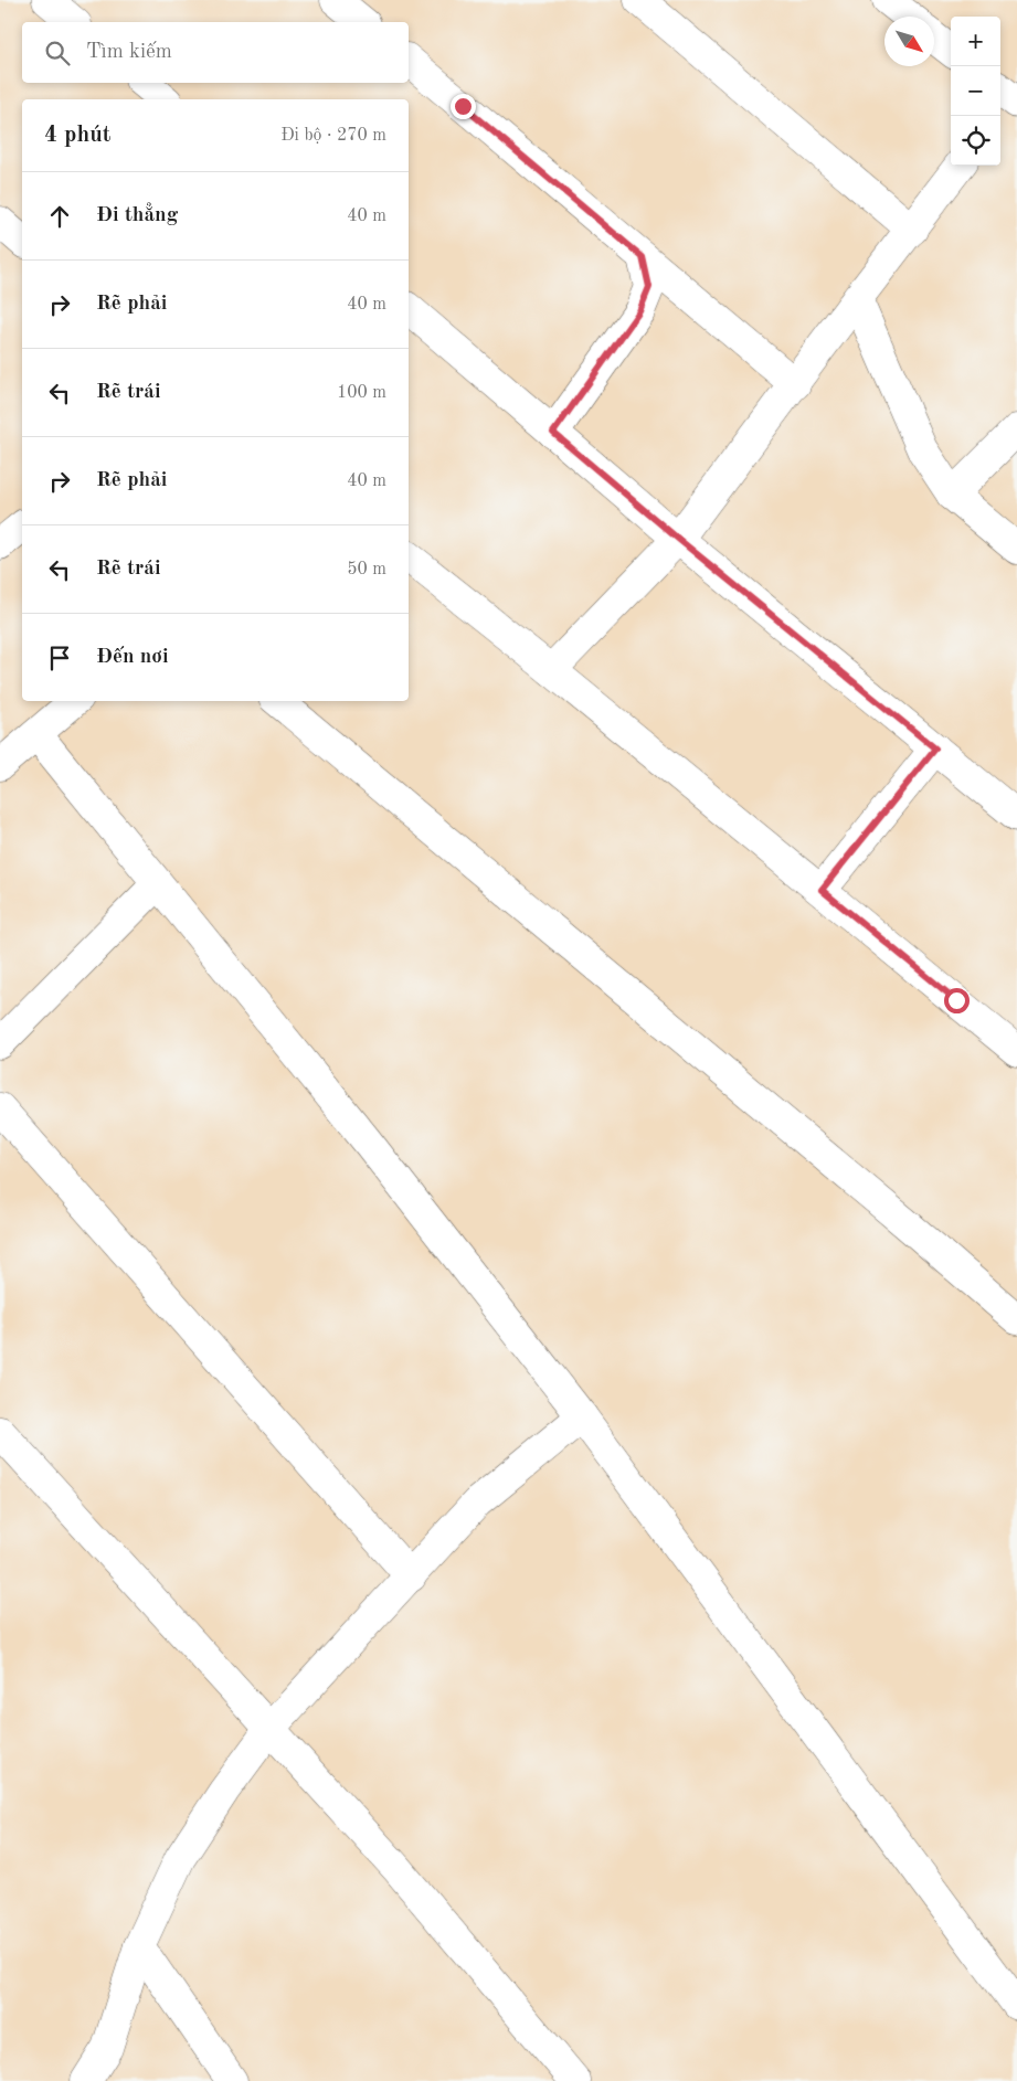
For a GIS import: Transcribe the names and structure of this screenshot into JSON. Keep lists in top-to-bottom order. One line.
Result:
{"north":"bottom right","page":{"map_buttons":["+","−"],"search":"Tìm kiếm","heading":["4 phút","Đi bộ · 270 m"],"list":[["Đi thẳng","40 m"],["Rẽ phải","40 m"],["Rẽ trái","100 m"],["Rẽ phải","40 m"],["Rẽ trái","50 m"],"Đến nơi"]}}
